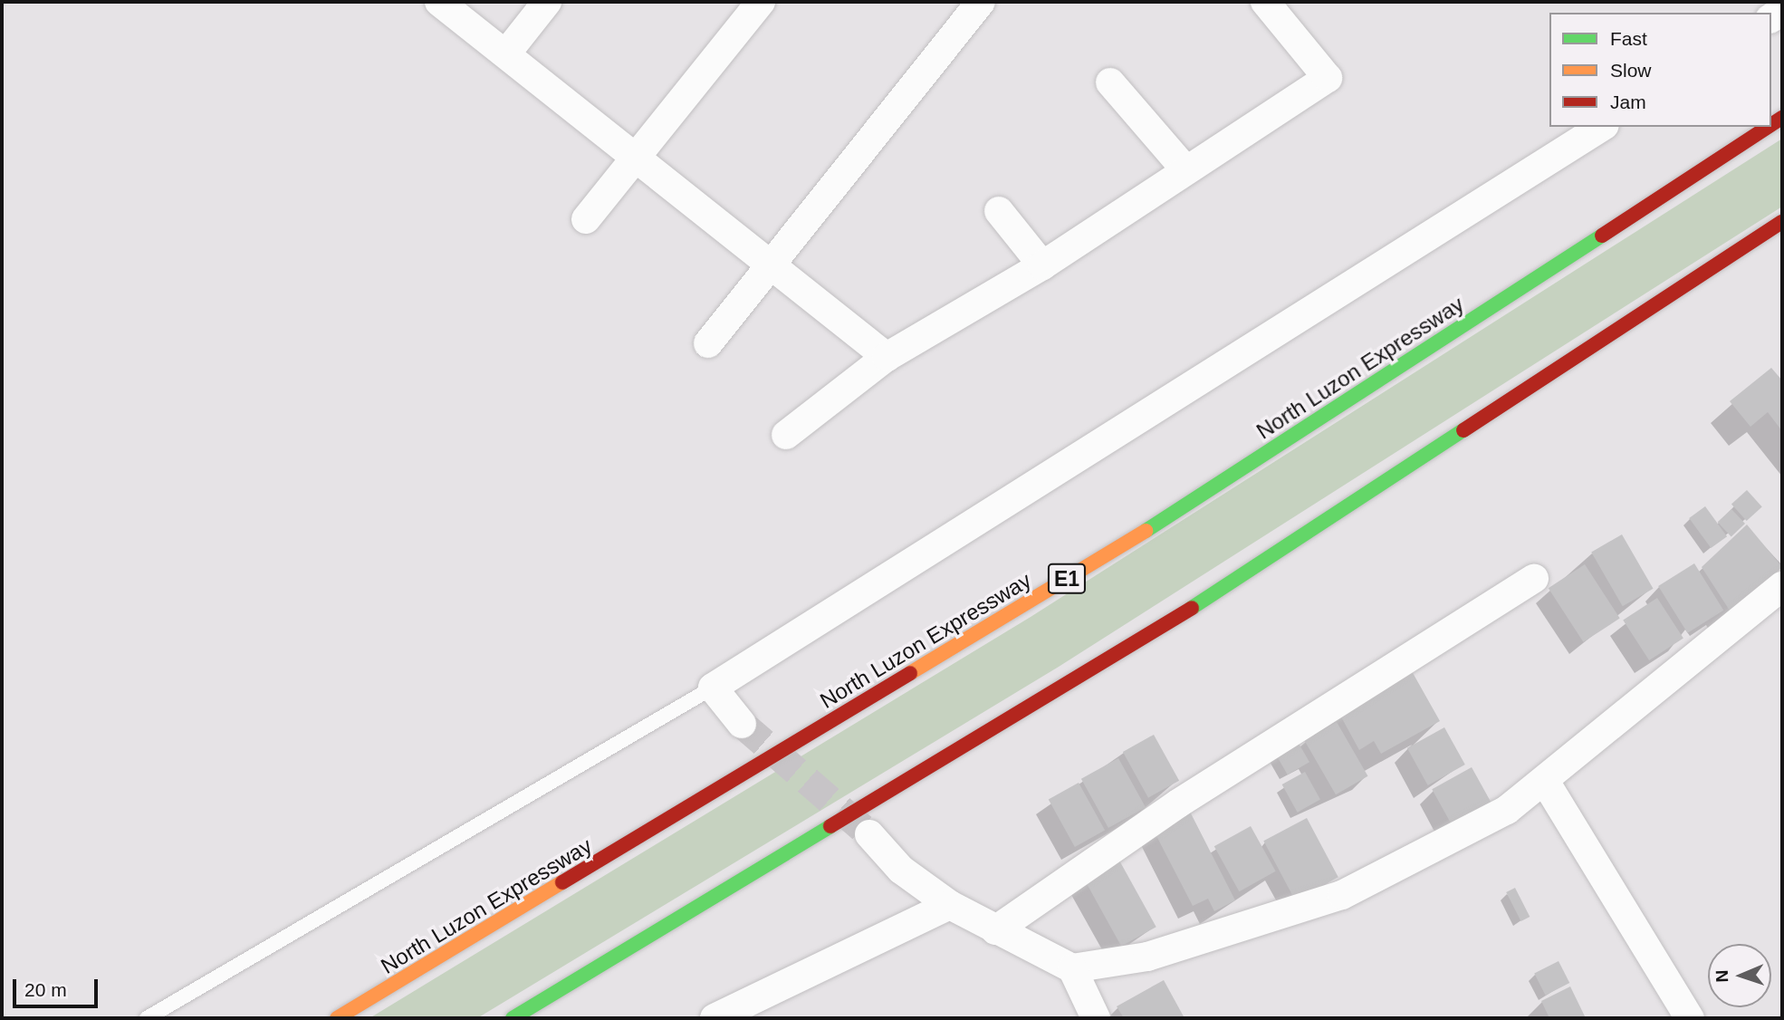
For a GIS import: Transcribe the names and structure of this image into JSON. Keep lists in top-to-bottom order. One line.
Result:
{"streets":{"highway":["North Luzon Expressway","E1"]},"legend":["Fast","Slow","Jam"],"scale_bar":"20 m","north":"left"}
